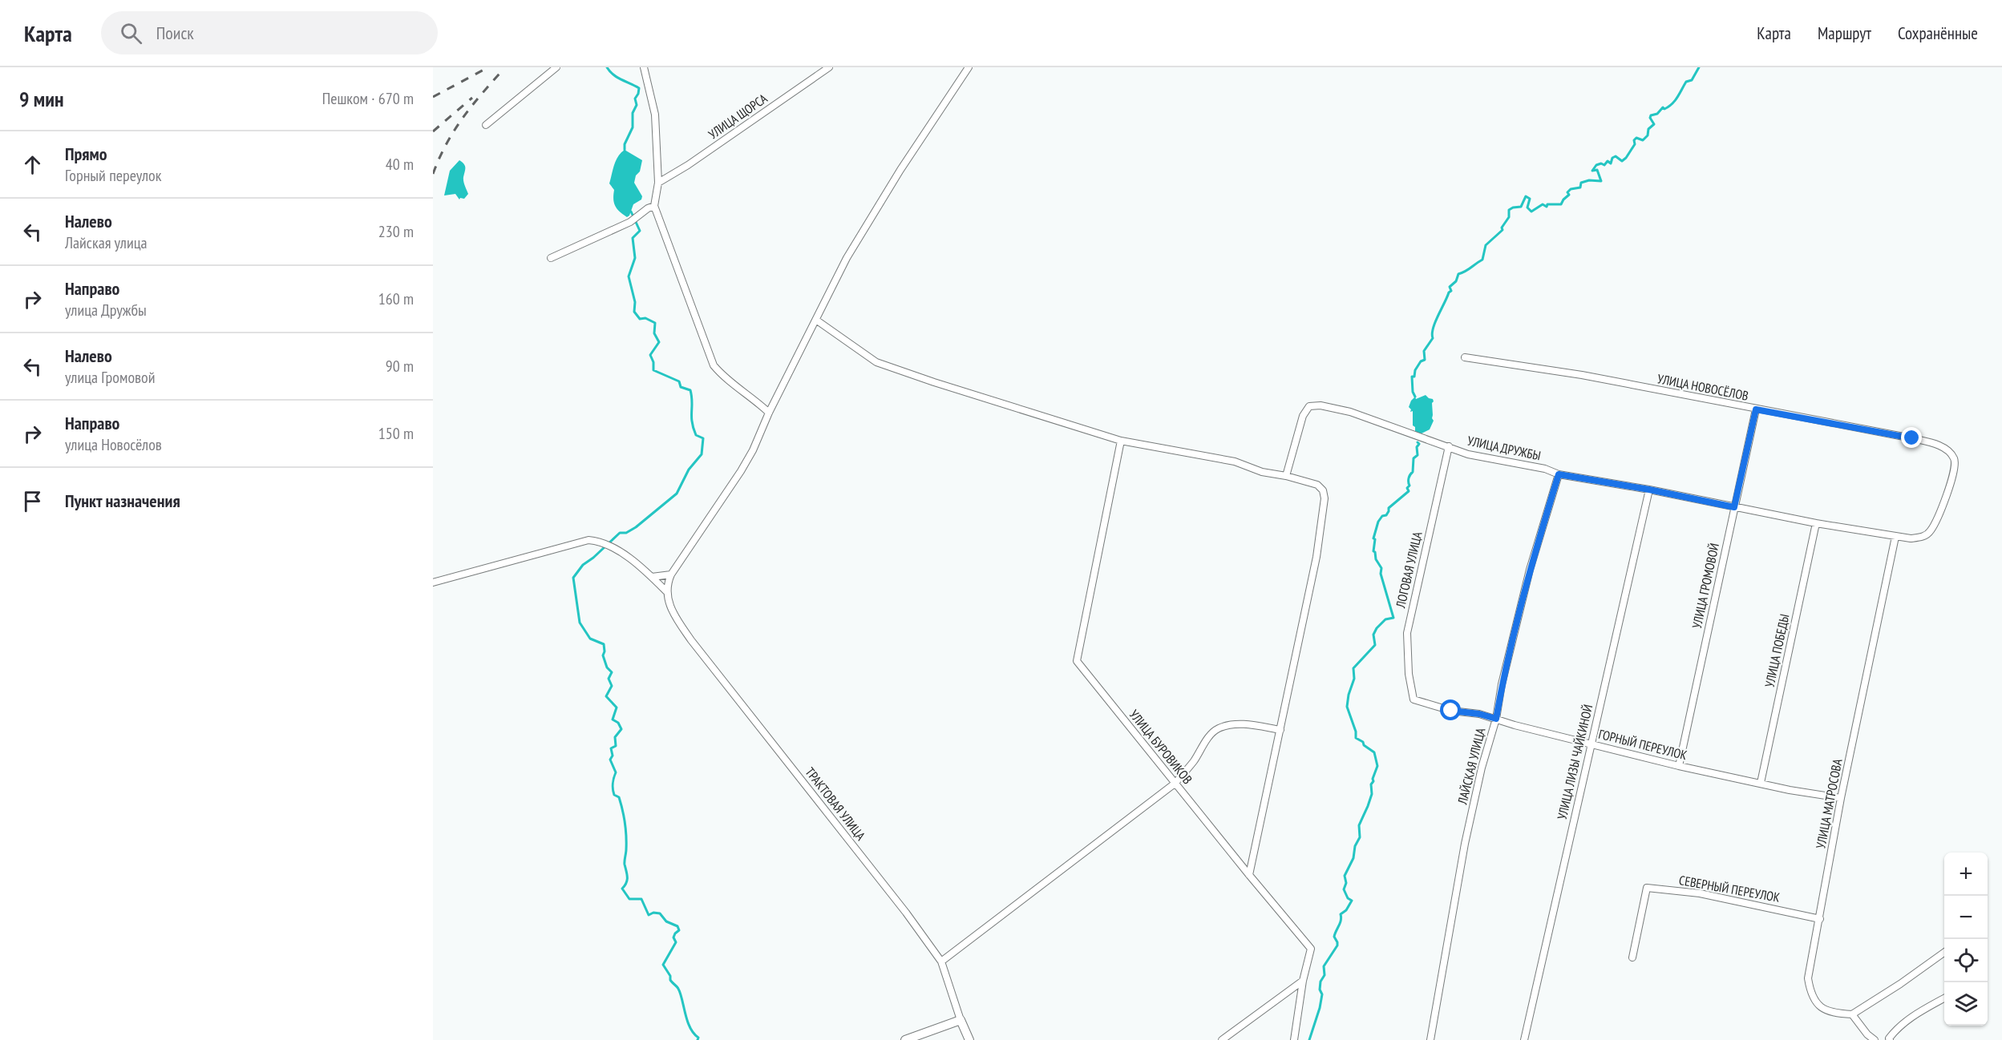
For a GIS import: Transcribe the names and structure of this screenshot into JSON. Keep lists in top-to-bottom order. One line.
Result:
{"streets":{"street":["УЛИЦА ЩОРСА","УЛИЦА НОВОСЁЛОВ","УЛИЦА ДРУЖБЫ","ЛОГОВАЯ УЛИЦА","УЛИЦА ГРОМОВОЙ","УЛИЦА ПОБЕДЫ","ГОРНЫЙ ПЕРЕУЛОК","УЛИЦА БУРОВИКОВ","УЛИЦА ЛИЗЫ ЧАЙКИНОЙ","ЛАЙСКАЯ УЛИЦА","ТРАКТОВАЯ УЛИЦА","УЛИЦА МАТРОСОВА","СЕВЕРНЫЙ ПЕРЕУЛОК"]},"crossings":[["УЛИЦА НОВОСЁЛОВ","УЛИЦА ДРУЖБЫ"],["УЛИЦА НОВОСЁЛОВ","УЛИЦА ГРОМОВОЙ"],["УЛИЦА НОВОСЁЛОВ","УЛИЦА МАТРОСОВА"],["УЛИЦА ДРУЖБЫ","ЛОГОВАЯ УЛИЦА"],["УЛИЦА ДРУЖБЫ","УЛИЦА ГРОМОВОЙ"],["УЛИЦА ДРУЖБЫ","УЛИЦА ПОБЕДЫ"],["УЛИЦА ДРУЖБЫ","УЛИЦА ЛИЗЫ ЧАЙКИНОЙ"],["УЛИЦА ДРУЖБЫ","ЛАЙСКАЯ УЛИЦА"],["УЛИЦА ДРУЖБЫ","УЛИЦА МАТРОСОВА"],["ЛОГОВАЯ УЛИЦА","ГОРНЫЙ ПЕРЕУЛОК"],["УЛИЦА ГРОМОВОЙ","ГОРНЫЙ ПЕРЕУЛОК"],["УЛИЦА ПОБЕДЫ","ГОРНЫЙ ПЕРЕУЛОК"],["ГОРНЫЙ ПЕРЕУЛОК","УЛИЦА ЛИЗЫ ЧАЙКИНОЙ"],["ГОРНЫЙ ПЕРЕУЛОК","ЛАЙСКАЯ УЛИЦА"],["ГОРНЫЙ ПЕРЕУЛОК","УЛИЦА МАТРОСОВА"],["УЛИЦА МАТРОСОВА","СЕВЕРНЫЙ ПЕРЕУЛОК"]],"page":{"header":"Карта","search":"Поиск","nav":["Карта","Маршрут","Сохранённые"],"heading":["9 мин","Пешком · 670 m"],"list":[["Прямо","Горный переулок","40 m"],["Налево","Лайская улица","230 m"],["Направо","улица Дружбы","160 m"],["Налево","улица Громовой","90 m"],["Направо","улица Новосёлов","150 m"],"Пункт назначения"],"map_buttons":["+","−"]}}
